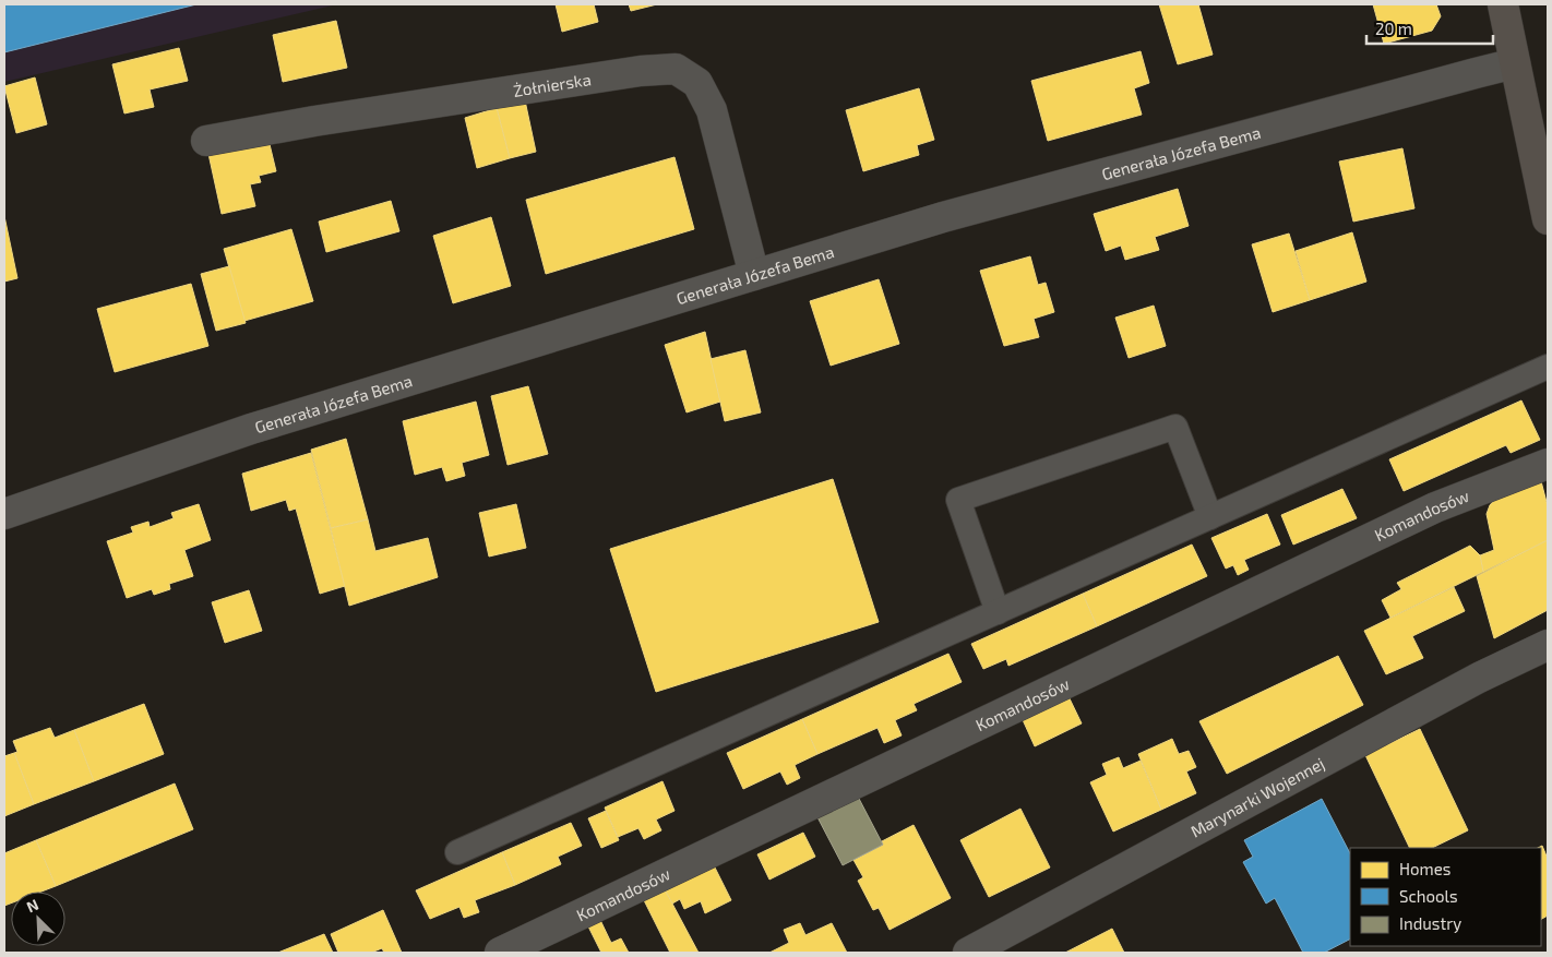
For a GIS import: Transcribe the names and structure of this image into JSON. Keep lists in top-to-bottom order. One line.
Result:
{"streets":{"street":["Żołnierska","Generała Józefa Bema","Komandosów","Marynarki Wojennej"]},"crossings":[["Żołnierska","Generała Józefa Bema"]],"legend":["Homes","Schools","Industry"],"scale_bar":"20 m","north":"top left"}
